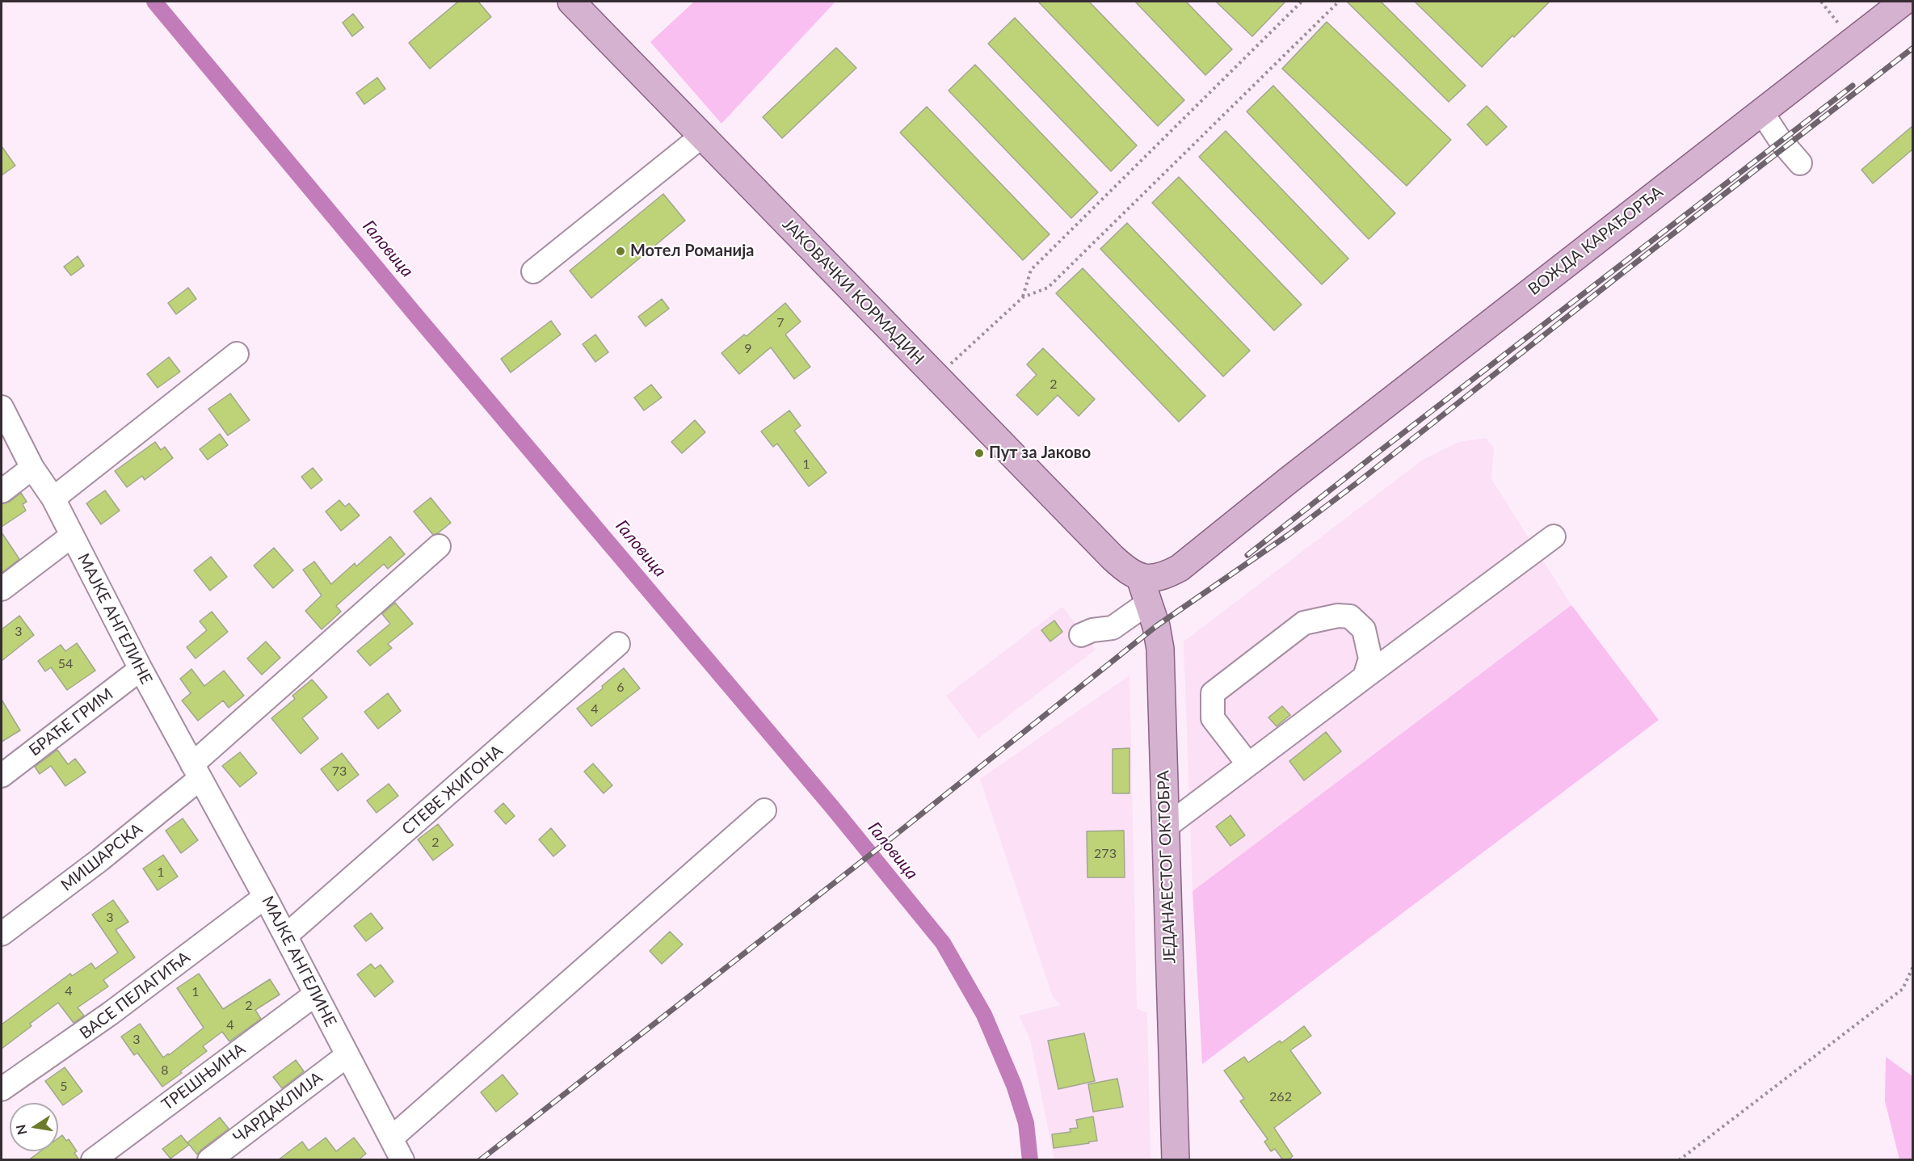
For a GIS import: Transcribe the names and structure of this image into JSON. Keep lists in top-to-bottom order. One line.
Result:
{"streets":{"main road":["ВОЖДА КАРАЂОРЂА","ЈАКОВАЧКИ КОРМАДИН","ЈЕДАНАЕСТОГ ОКТОБРА"],"street":["МАЈКЕ АНГЕЛИНЕ","БРАЋЕ ГРИМ","СТЕВЕ ЖИГОНА","МИШАРСКА","ВАСЕ ПЕЛАГИЋА","ТРЕШЊИНА","ЧАРДАКЛИЈА"]},"crossings":[["ВОЖДА КАРАЂОРЂА","ЈАКОВАЧКИ КОРМАДИН"],["ВОЖДА КАРАЂОРЂА","ЈЕДАНАЕСТОГ ОКТОБРА"],["ЈАКОВАЧКИ КОРМАДИН","ЈЕДАНАЕСТОГ ОКТОБРА"],["МАЈКЕ АНГЕЛИНЕ","БРАЋЕ ГРИМ"],["МАЈКЕ АНГЕЛИНЕ","СТЕВЕ ЖИГОНА"],["МАЈКЕ АНГЕЛИНЕ","МИШАРСКА"],["МАЈКЕ АНГЕЛИНЕ","ВАСЕ ПЕЛАГИЋА"],["МАЈКЕ АНГЕЛИНЕ","ТРЕШЊИНА"],["МАЈКЕ АНГЕЛИНЕ","ЧАРДАКЛИЈА"]],"water":["Галовица"],"places":["Мотел Романија","Пут за Јаково"],"house_numbers":["7","9","2","1","3","54","6","4","73","2","273","1","3","4","1","2","4","3","8","5","262"],"north":"left"}
